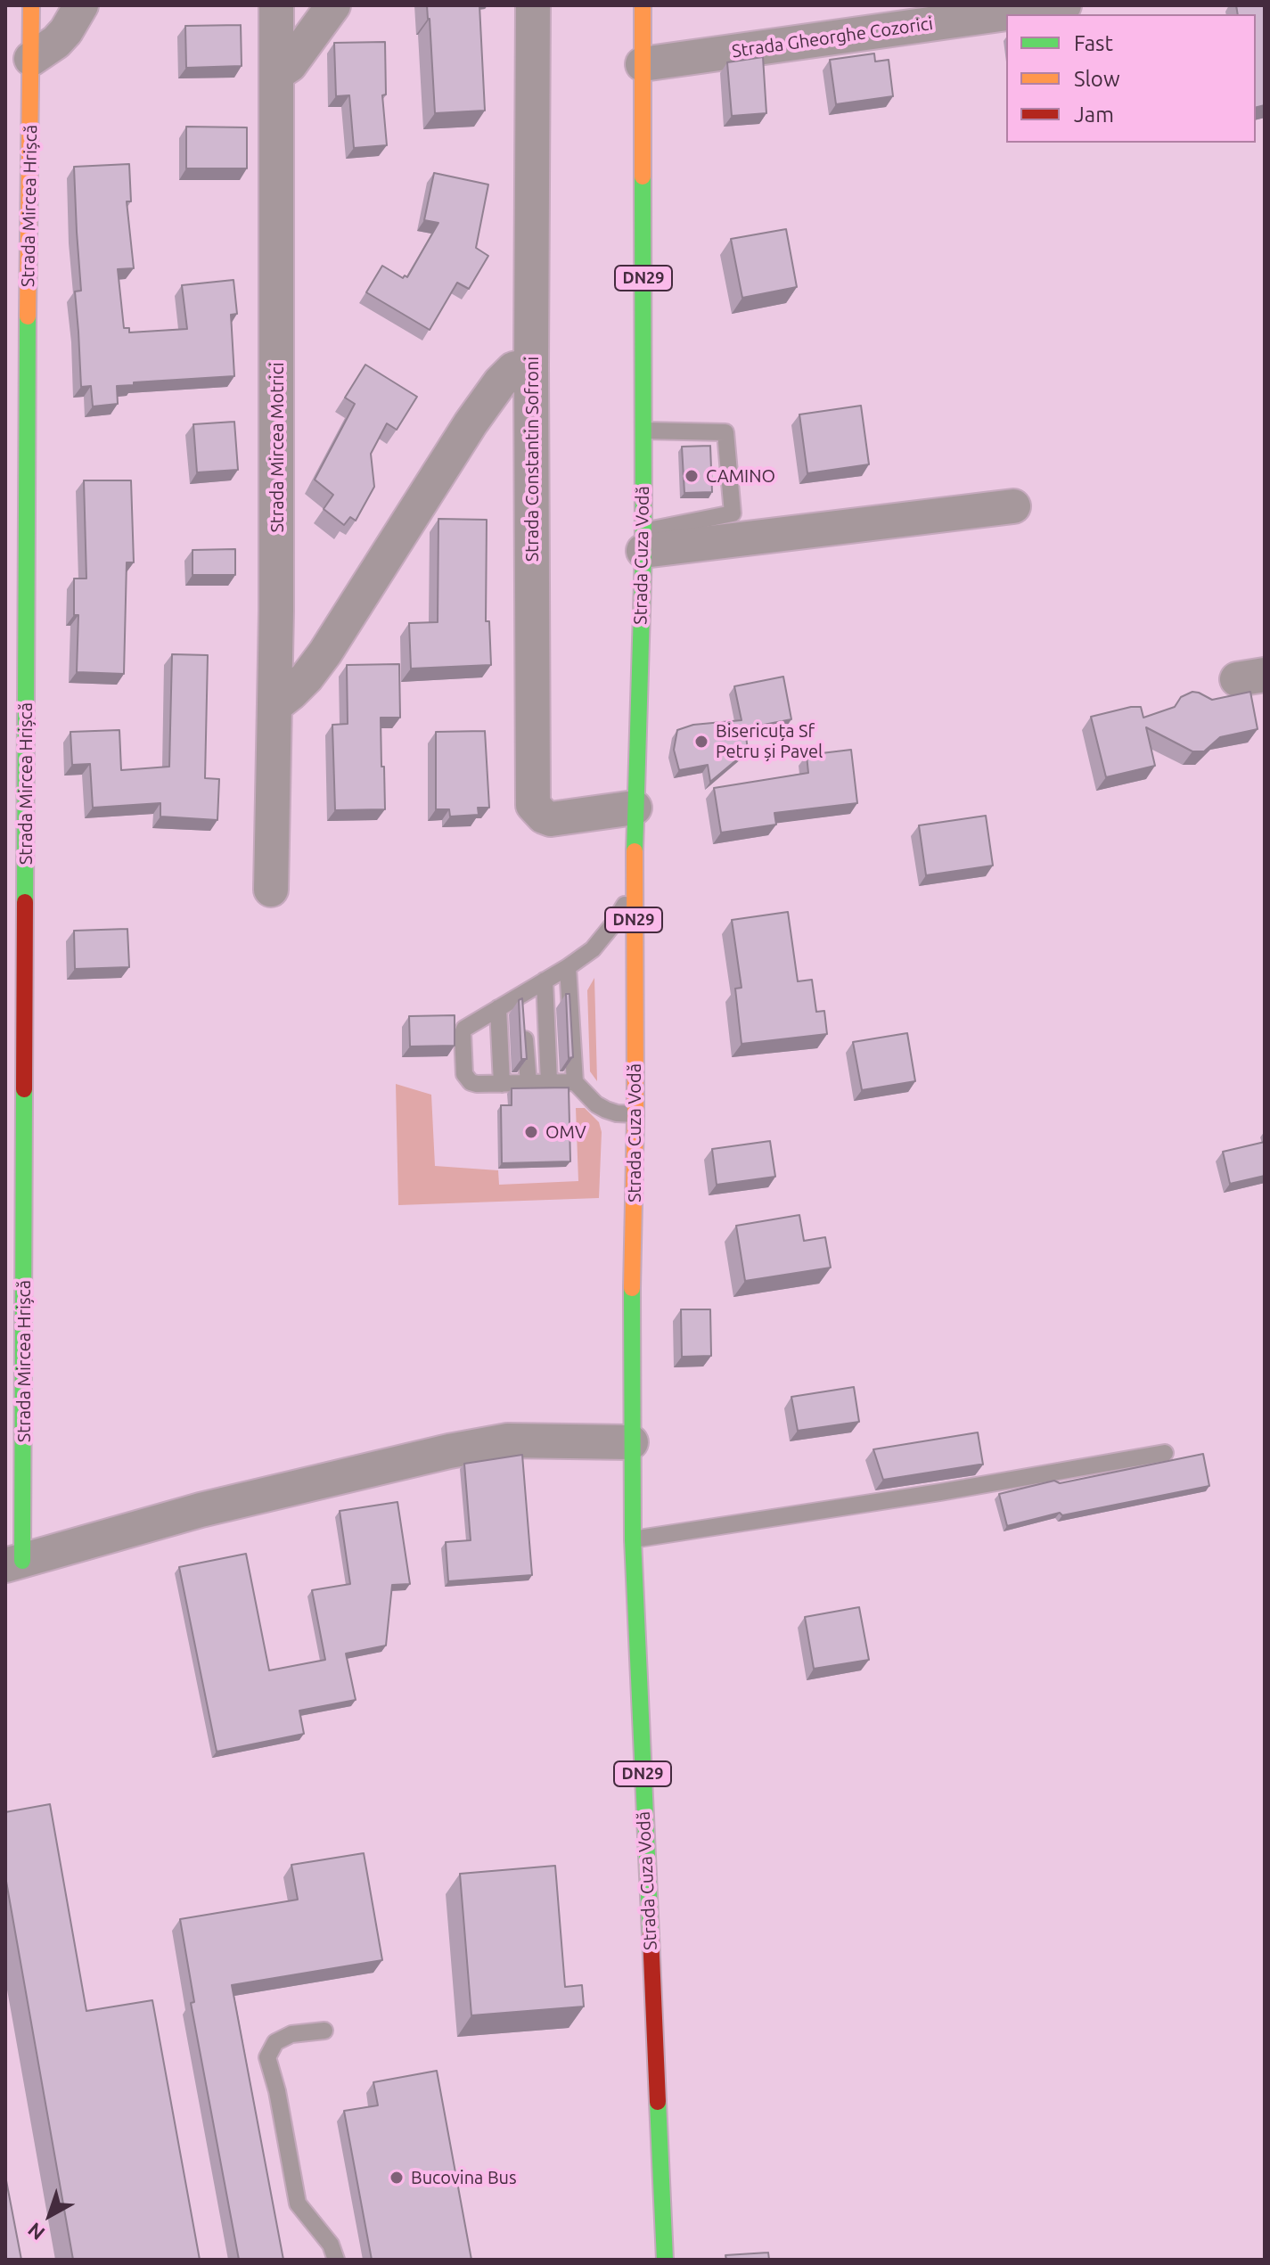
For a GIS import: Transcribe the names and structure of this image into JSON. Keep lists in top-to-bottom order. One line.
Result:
{"streets":{"main road":["Strada Mircea Hrișcă","DN29","Strada Cuza Vodă"],"street":["Strada Gheorghe Cozorici","Strada Mircea Motrici","Strada Constantin Sofroni"]},"crossings":[["Strada Gheorghe Cozorici","Strada Cuza Vodă"],["Strada Constantin Sofroni","Strada Cuza Vodă"]],"places":["CAMINO","Bisericuța Sf Petru și Pavel","OMV","Bucovina Bus"],"legend":["Fast","Slow","Jam"],"north":"bottom left"}
